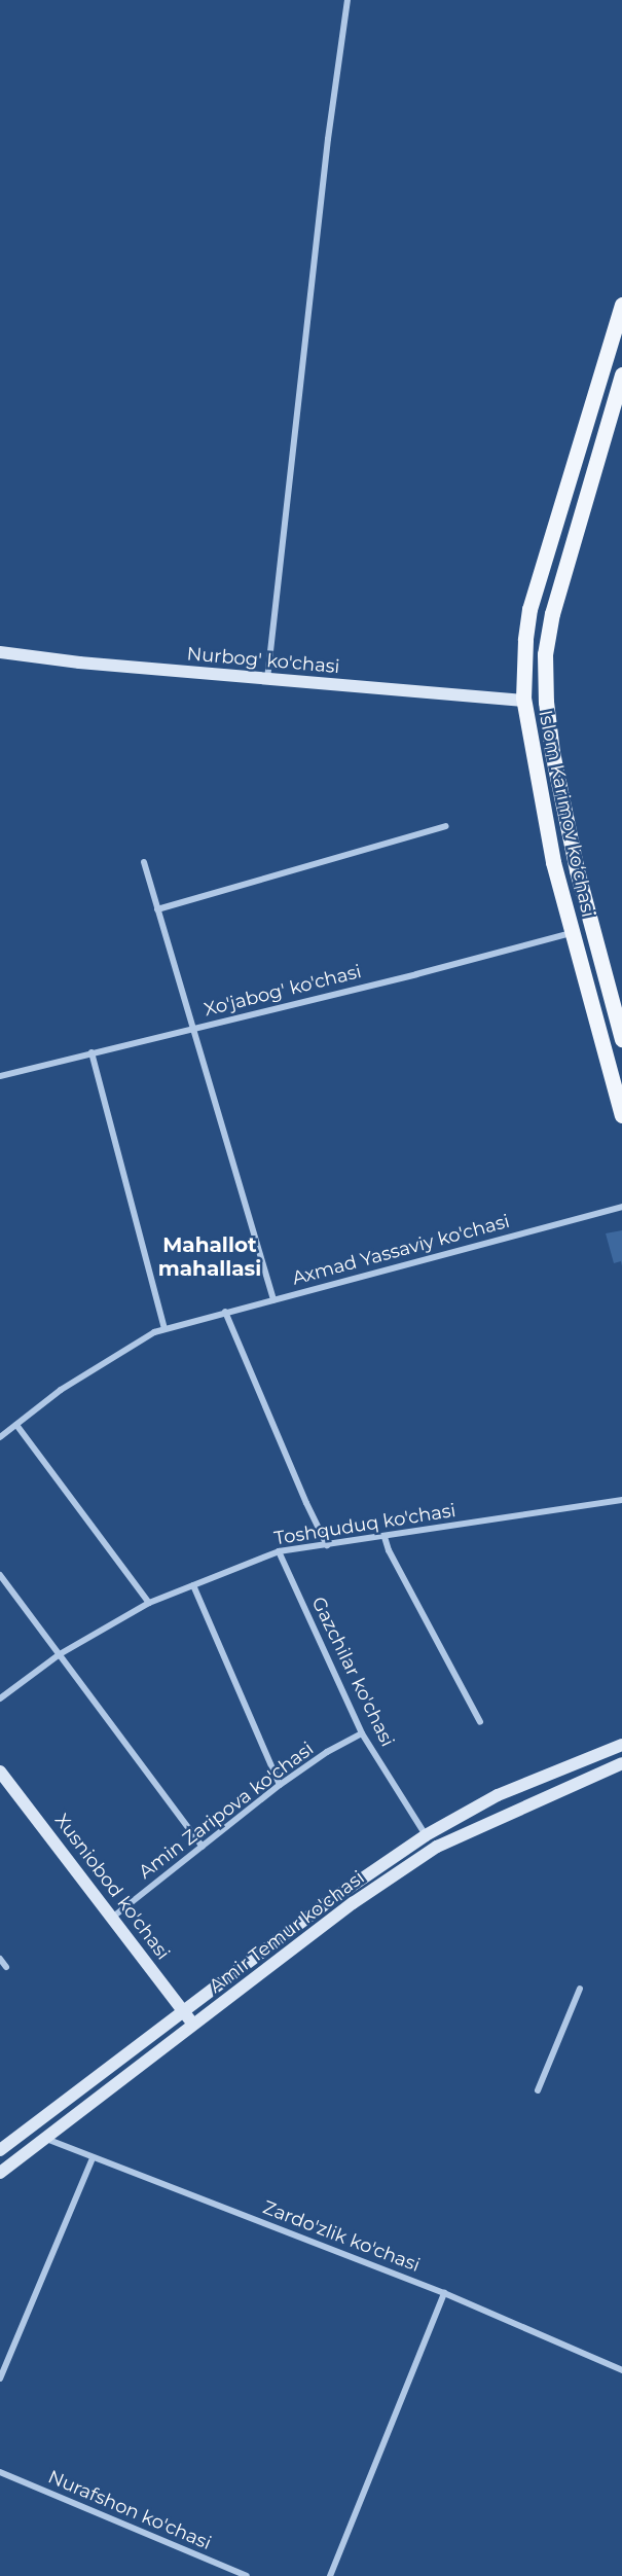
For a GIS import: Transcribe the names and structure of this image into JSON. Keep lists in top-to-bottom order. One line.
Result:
{"streets":{"main road":["Nurbog' ko'chasi","Islom Karimov ko‘chasi","Xusniobod ko'chasi","Amir Temur ko'chasi"],"street":["Xo'jabog' ko'chasi","Axmad Yassaviy ko'chasi","Toshquduq ko'chasi","Gazchilar ko'chasi","Amin Zaripova ko'chasi","Zardo'zlik ko'chasi","Nurafshon ko'chasi"]},"crossings":[["Nurbog' ko'chasi","Islom Karimov ko‘chasi"],["Islom Karimov ko‘chasi","Xo'jabog' ko'chasi"],["Toshquduq ko'chasi","Gazchilar ko'chasi"],["Gazchilar ko'chasi","Amin Zaripova ko'chasi"],["Gazchilar ko'chasi","Amir Temur ko'chasi"],["Amin Zaripova ko'chasi","Xusniobod ko'chasi"],["Xusniobod ko'chasi","Amir Temur ko'chasi"],["Amir Temur ko'chasi","Zardo'zlik ko'chasi"]],"districts":["Mahallot mahallasi"]}
